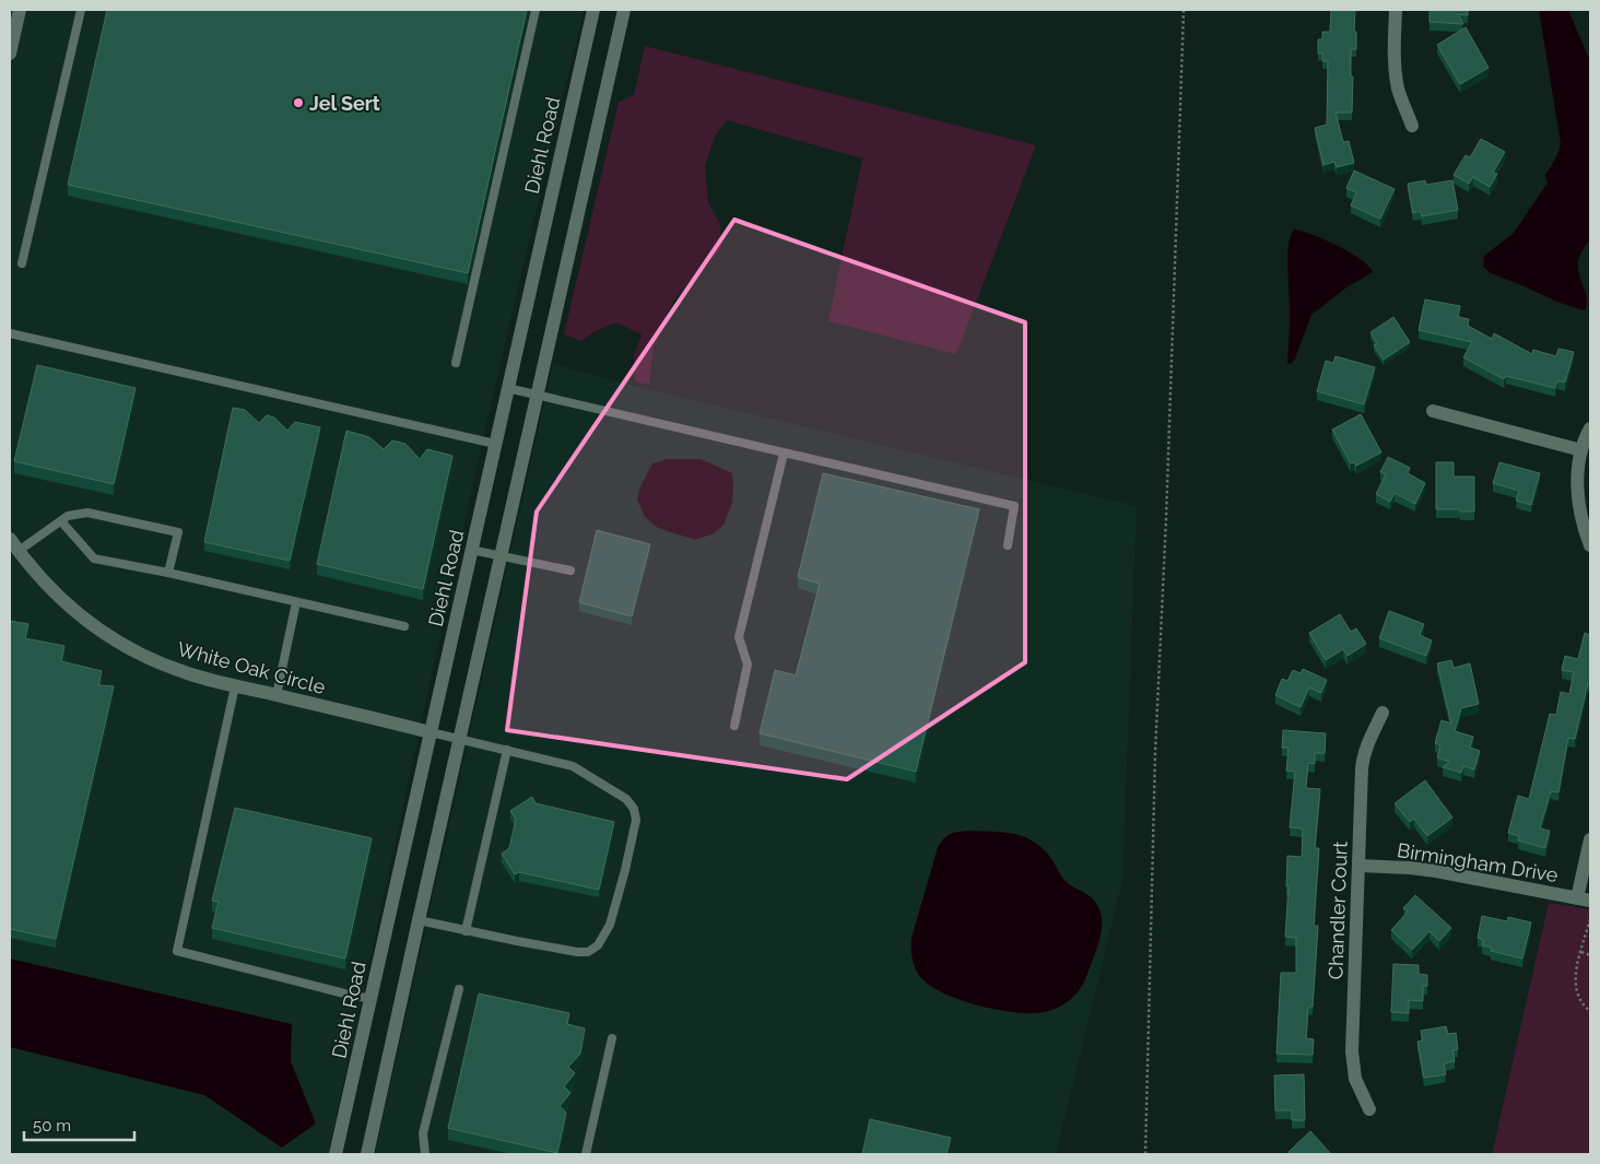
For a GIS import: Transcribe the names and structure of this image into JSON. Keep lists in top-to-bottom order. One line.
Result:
{"streets":{"street":["Diehl Road","White Oak Circle","Birmingham Drive","Chandler Court"]},"crossings":[["Diehl Road","White Oak Circle"],["Birmingham Drive","Chandler Court"]],"places":["Jel Sert"],"scale_bar":"50 m"}
